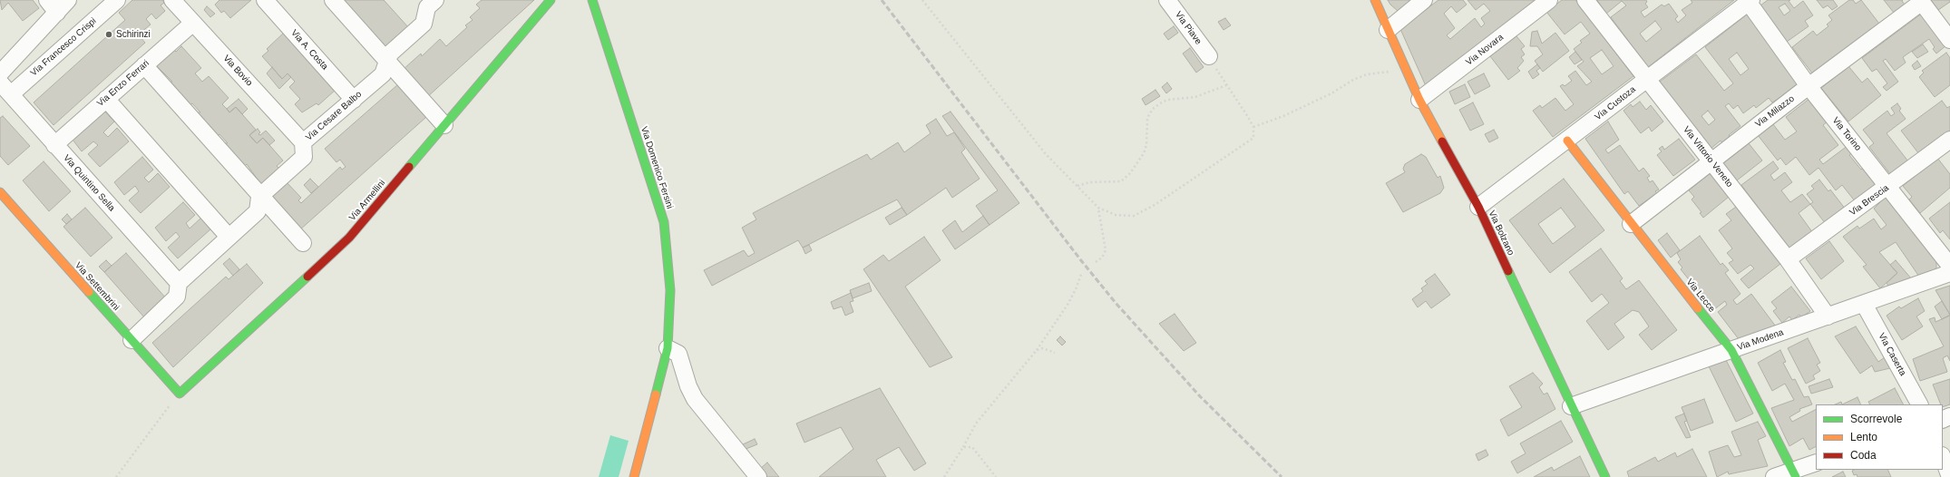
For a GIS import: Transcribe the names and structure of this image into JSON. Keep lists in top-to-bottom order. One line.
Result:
{"streets":{"street":["Via Piave","Via Francesco Crispi","Via A. Costa","Via Novara","Via Bovio","Via Enzo Ferrari","Via Custoza","Via Milazzo","Via Cesare Balbo","Via Torino","Via Vittorio Veneto","Via Domenico Fersini","Via Quintino Sella","Via Armellini","Via Brescia","Via Bolzano","Via Settembrini","Via Lecce","Via Modena","Via Caserta"]},"crossings":[["Via Francesco Crispi","Via Quintino Sella"],["Via A. Costa","Via Cesare Balbo"],["Via Novara","Via Bolzano"],["Via Bovio","Via Enzo Ferrari"],["Via Bovio","Via Cesare Balbo"],["Via Enzo Ferrari","Via Quintino Sella"],["Via Custoza","Via Torino"],["Via Custoza","Via Vittorio Veneto"],["Via Custoza","Via Bolzano"],["Via Custoza","Via Lecce"],["Via Milazzo","Via Torino"],["Via Milazzo","Via Vittorio Veneto"],["Via Milazzo","Via Lecce"],["Via Torino","Via Brescia"],["Via Vittorio Veneto","Via Brescia"],["Via Vittorio Veneto","Via Modena"],["Via Armellini","Via Settembrini"],["Via Bolzano","Via Modena"],["Via Lecce","Via Modena"],["Via Modena","Via Caserta"]],"places":["Schirinzi"],"legend":["Scorrevole","Lento","Coda"]}
